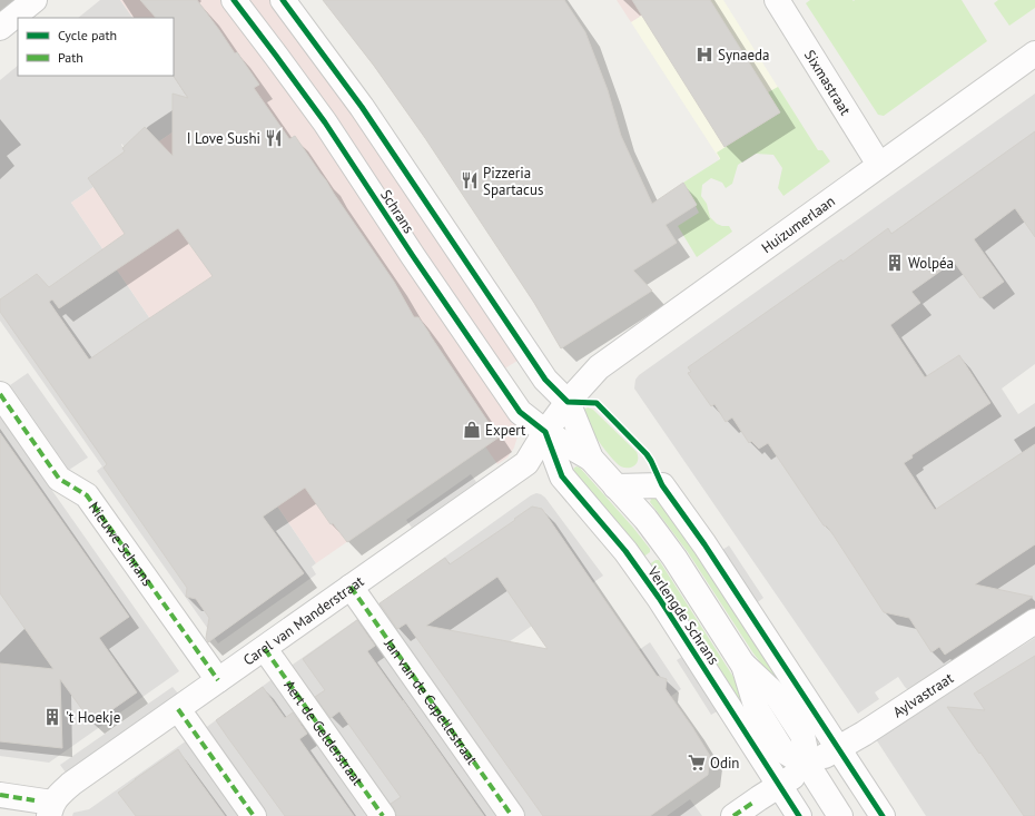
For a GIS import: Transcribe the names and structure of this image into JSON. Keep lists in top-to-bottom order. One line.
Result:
{"streets":{"street":["Sixmastraat","Schrans","Huizumerlaan","Nieuwe Schrans","Verlengde Schrans","Carel van Manderstraat","Aylvastraat","Jan van de Capellestraat","Aert de Gelderstraat"]},"crossings":[["Sixmastraat","Huizumerlaan"],["Schrans","Huizumerlaan"],["Schrans","Verlengde Schrans"],["Schrans","Carel van Manderstraat"],["Huizumerlaan","Verlengde Schrans"],["Huizumerlaan","Carel van Manderstraat"],["Nieuwe Schrans","Carel van Manderstraat"],["Verlengde Schrans","Carel van Manderstraat"],["Verlengde Schrans","Aylvastraat"],["Carel van Manderstraat","Jan van de Capellestraat"],["Carel van Manderstraat","Aert de Gelderstraat"]],"places":{"hospital":["Synaeda"],"restaurant":["I Love Sushi","Pizzeria Spartacus"],"building":["Wolpéa","'t Hoekje"],"shop":["Expert"],"supermarket":["Odin"]},"legend":["Cycle path","Path"]}
